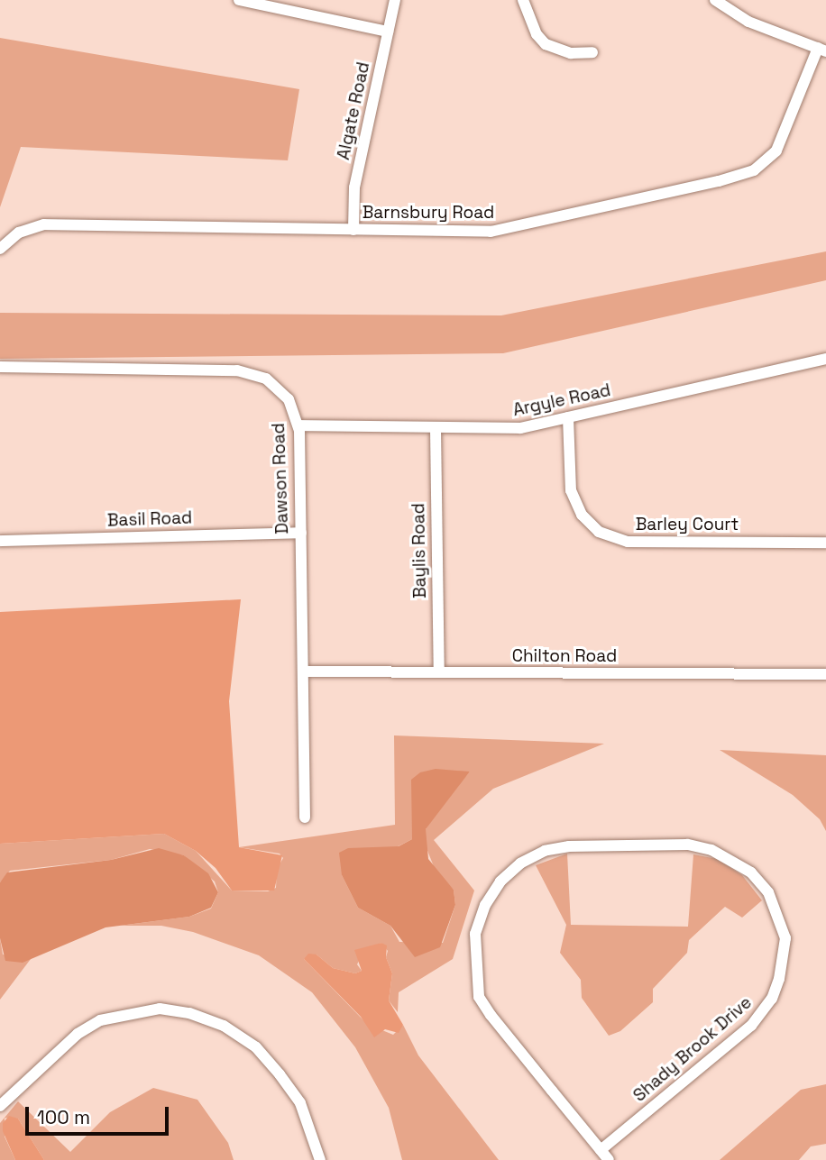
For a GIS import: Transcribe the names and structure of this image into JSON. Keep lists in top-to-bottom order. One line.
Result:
{"streets":{"street":["Algate Road","Barnsbury Road","Argyle Road","Dawson Road","Basil Road","Barley Court","Baylis Road","Chilton Road","Shady Brook Drive"]},"crossings":[["Algate Road","Barnsbury Road"],["Argyle Road","Dawson Road"],["Argyle Road","Barley Court"],["Argyle Road","Baylis Road"],["Dawson Road","Basil Road"],["Dawson Road","Chilton Road"],["Baylis Road","Chilton Road"]],"scale_bar":"100 m"}
